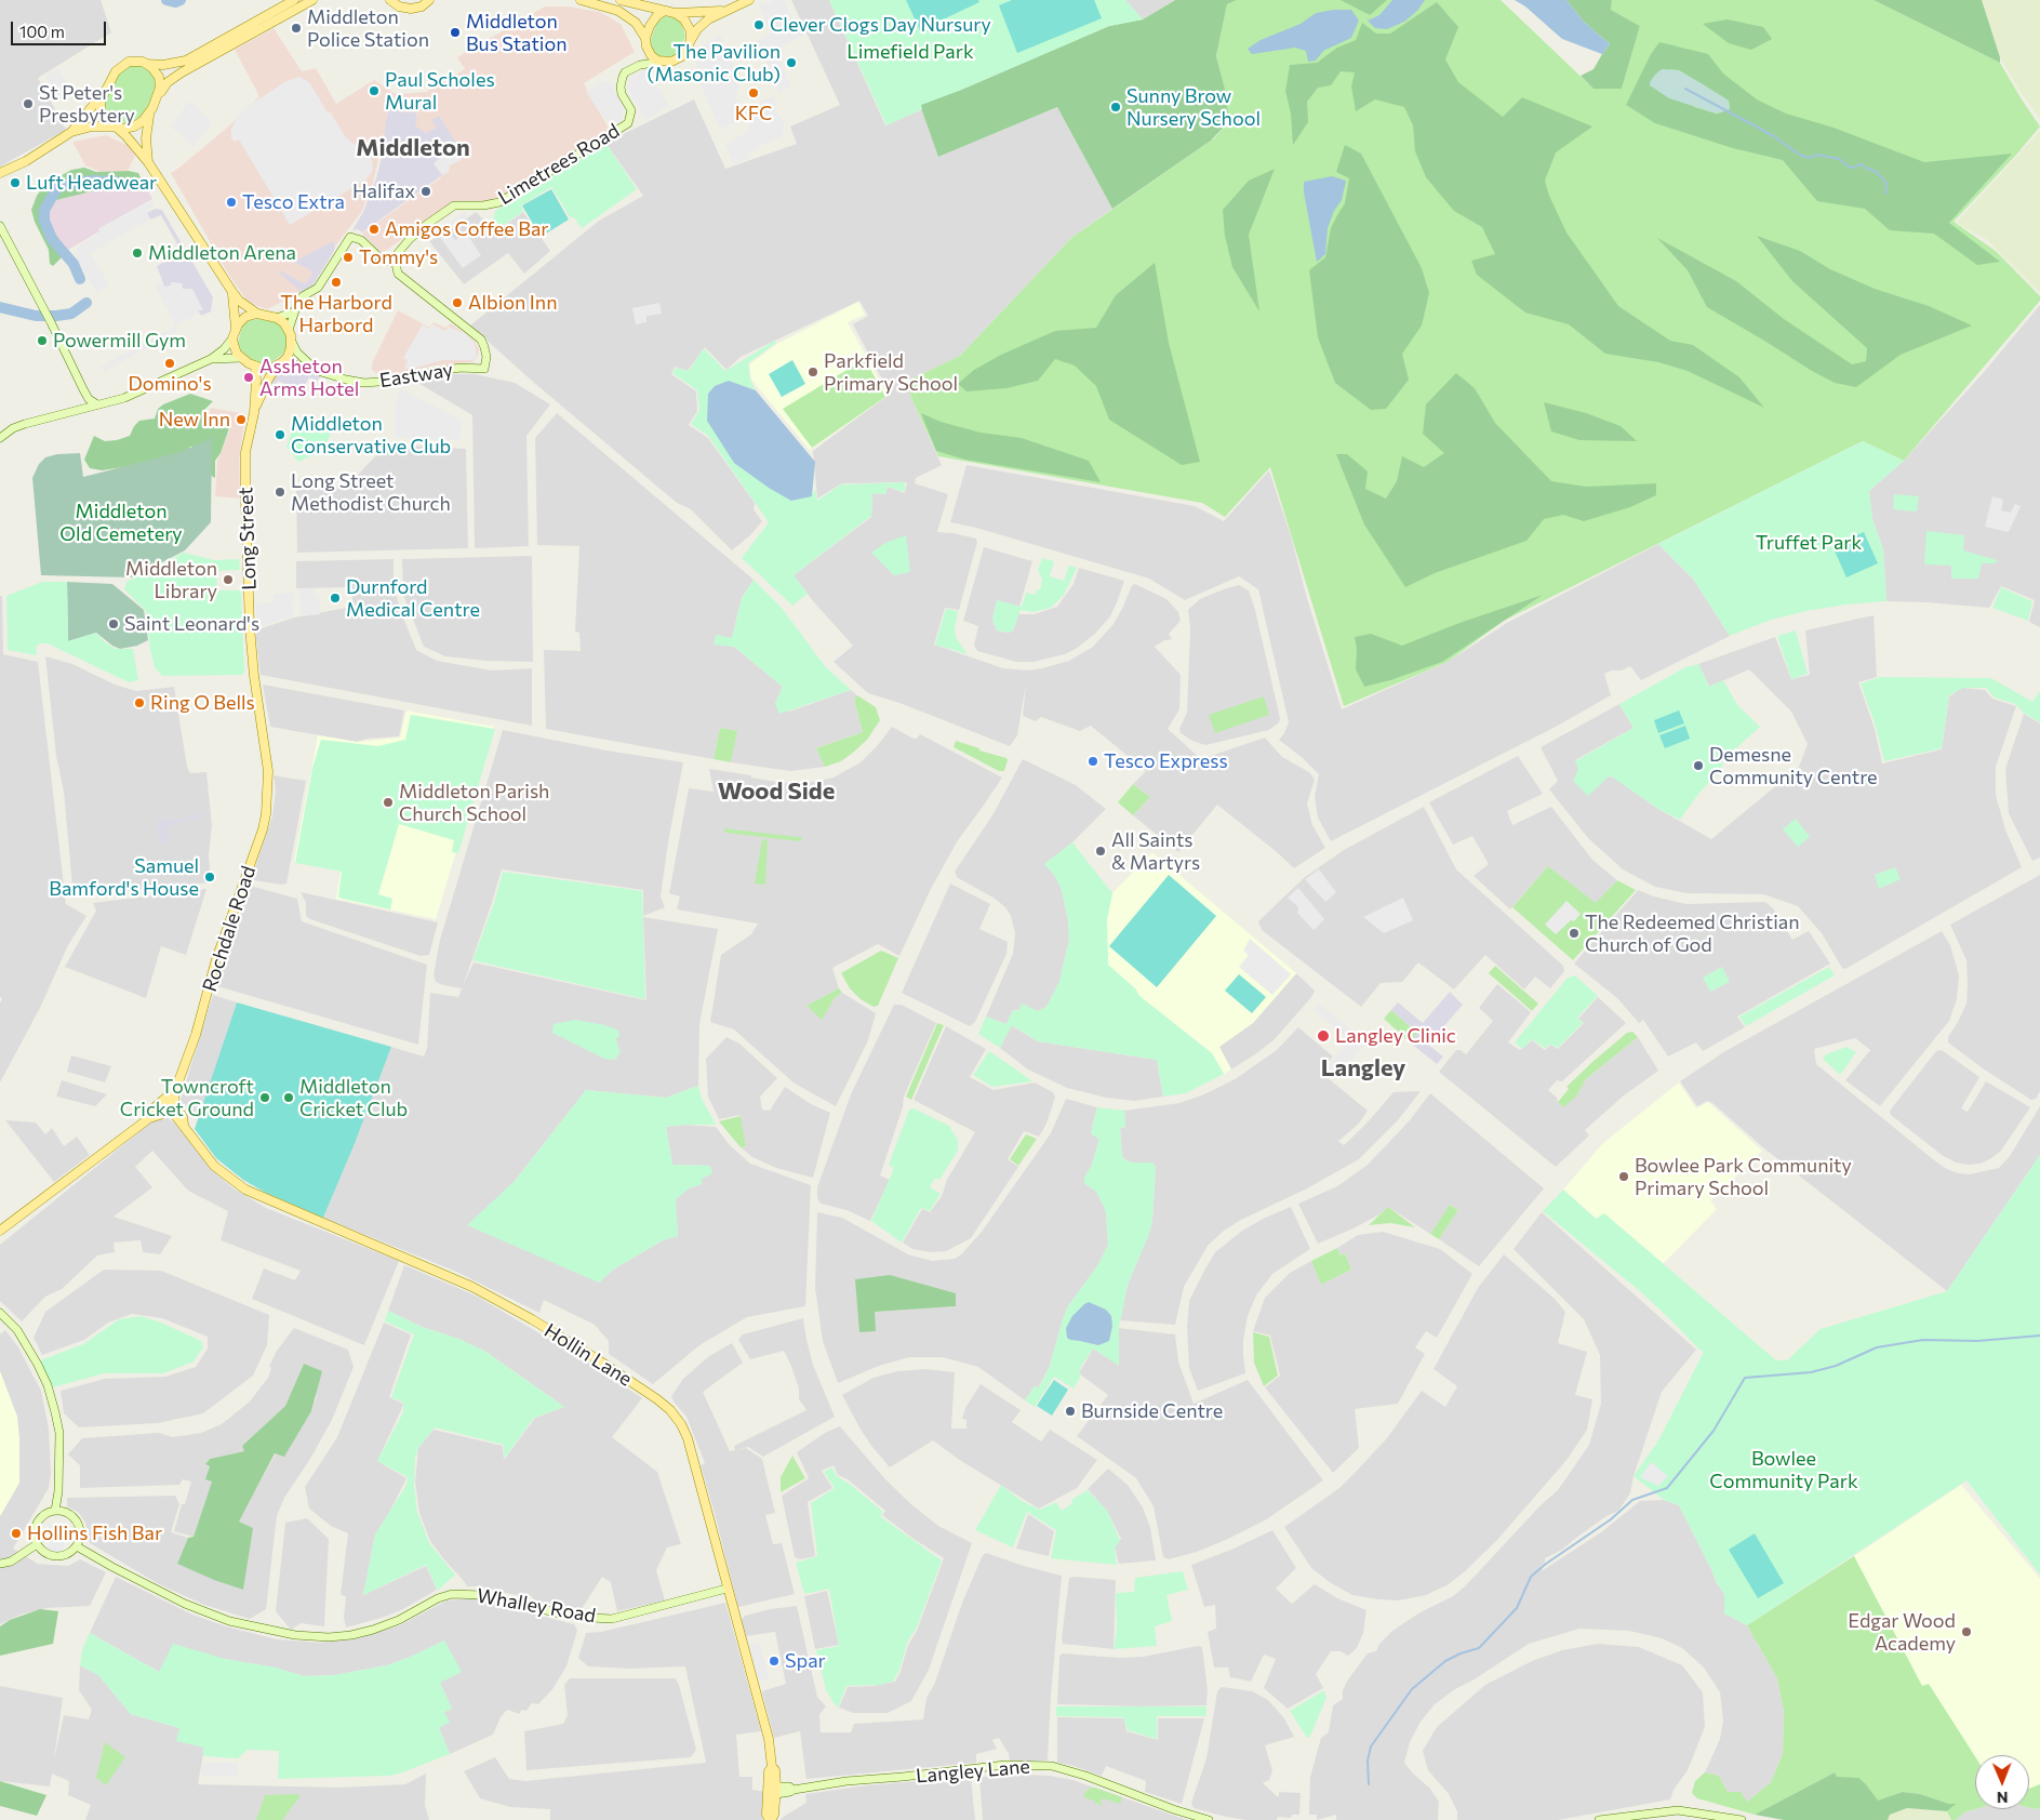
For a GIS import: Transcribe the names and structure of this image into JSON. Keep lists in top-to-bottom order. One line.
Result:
{"streets":{"main road":["Long Street","Rochdale Road","Hollin Lane"],"street":["Limetrees Road","Eastway","Whalley Road","Langley Lane"]},"crossings":[["Limetrees Road","Eastway"],["Eastway","Long Street"],["Long Street","Rochdale Road"],["Rochdale Road","Hollin Lane"],["Hollin Lane","Whalley Road"],["Hollin Lane","Langley Lane"]],"districts":["Middleton","Wood Side","Langley"],"parks":["Limefield Park","Middleton Old Cemetery","Truffet Park","Bowlee Community Park"],"places":["Clever Clogs Day Nursury","Middleton Police Station","Middleton Bus Station","The Pavilion (Masonic Club)","Paul Scholes Mural","KFC","St Peter's Presbytery","Sunny Brow Nursery School","Luft Headwear","Halifax","Tesco Extra","Amigos Coffee Bar","Middleton Arena","Tommy's","The Harbord Harbord","Albion Inn","Powermill Gym","Domino's","Parkfield Primary School","Assheton Arms Hotel","New Inn","Middleton Conservative Club","Long Street Methodist Church","Middleton Library","Durnford Medical Centre","Saint Leonard's","Ring O Bells","Tesco Express","Demesne Community Centre","Middleton Parish Church School","All Saints & Martyrs","Samuel Bamford's House","The Redeemed Christian Church of God","Langley Clinic","Towncroft Cricket Ground","Middleton Cricket Club","Bowlee Park Community Primary School","Burnside Centre","Hollins Fish Bar","Edgar Wood Academy","Spar"],"scale_bar":"100 m","north":"bottom"}
